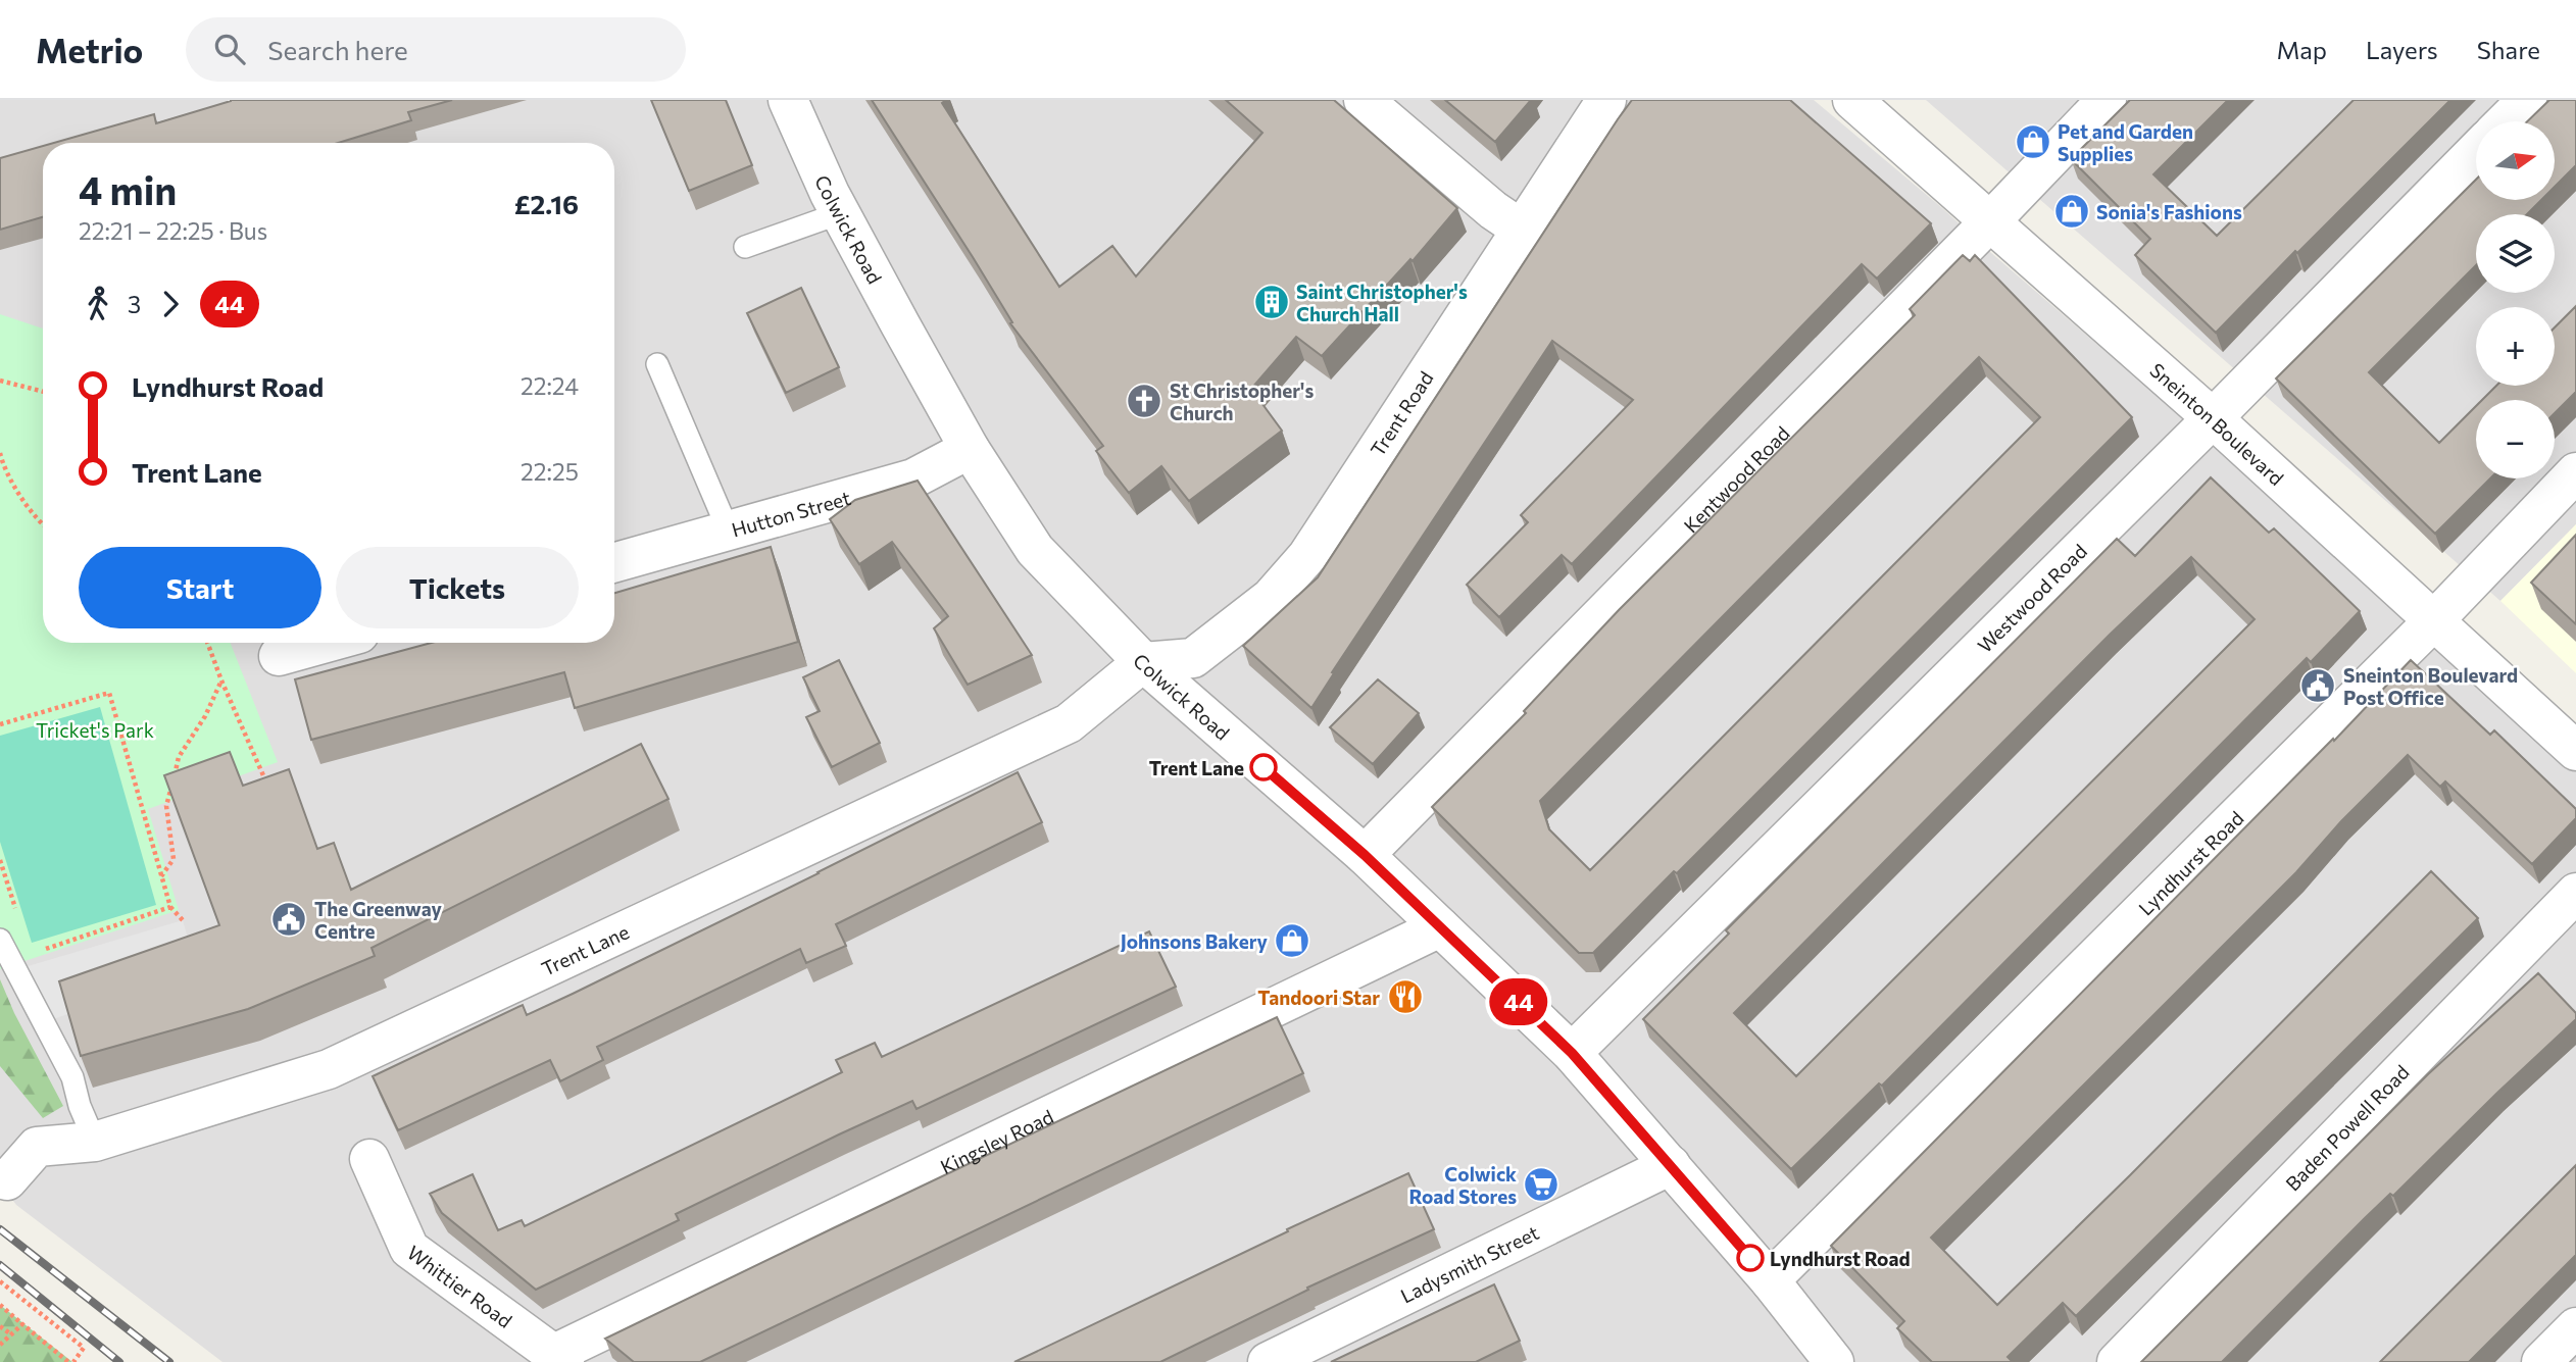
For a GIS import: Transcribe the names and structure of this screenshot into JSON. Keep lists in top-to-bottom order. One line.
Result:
{"streets":{"street":["Colwick Road","Trent Road","Sneinton Boulevard","Kentwood Road","Hutton Street","Westwood Road","Lyndhurst Road","Trent Lane","Baden Powell Road","Kingsley Road","Ladysmith Street","Whittier Road"]},"crossings":[["Colwick Road","Trent Road"],["Colwick Road","Kentwood Road"],["Colwick Road","Hutton Street"],["Colwick Road","Westwood Road"],["Colwick Road","Lyndhurst Road"],["Colwick Road","Trent Lane"],["Colwick Road","Kingsley Road"],["Colwick Road","Ladysmith Street"],["Trent Road","Trent Lane"],["Sneinton Boulevard","Kentwood Road"],["Sneinton Boulevard","Westwood Road"],["Sneinton Boulevard","Lyndhurst Road"],["Kingsley Road","Whittier Road"]],"parks":["Tricket's Park"],"places":{"shop":["Pet and Garden Supplies","Sonia's Fashions","Johnsons Bakery"],"building":["Saint Christopher's Church Hall"],"church":["St Christopher's Church"],"public building":["Sneinton Boulevard Post Office","The Greenway Centre"],"other":["Trent Lane","Lyndhurst Road"],"restaurant":["Tandoori Star"],"supermarket":["Colwick Road Stores"]},"lines":["bus line 44"],"north":"right","page":{"header":"Metrio","search":"Search here","nav":["Map","Layers","Share"],"on_map":"44","map_buttons":["+","−"],"heading":["4 min","22:21 – 22:25 · Bus","£2.16"],"legs":["3","44"],"list":[{"name":"Lyndhurst Road","value":"22:24"},{"name":"Trent Lane","value":"22:25"}],"buttons":["Start","Tickets"]}}
